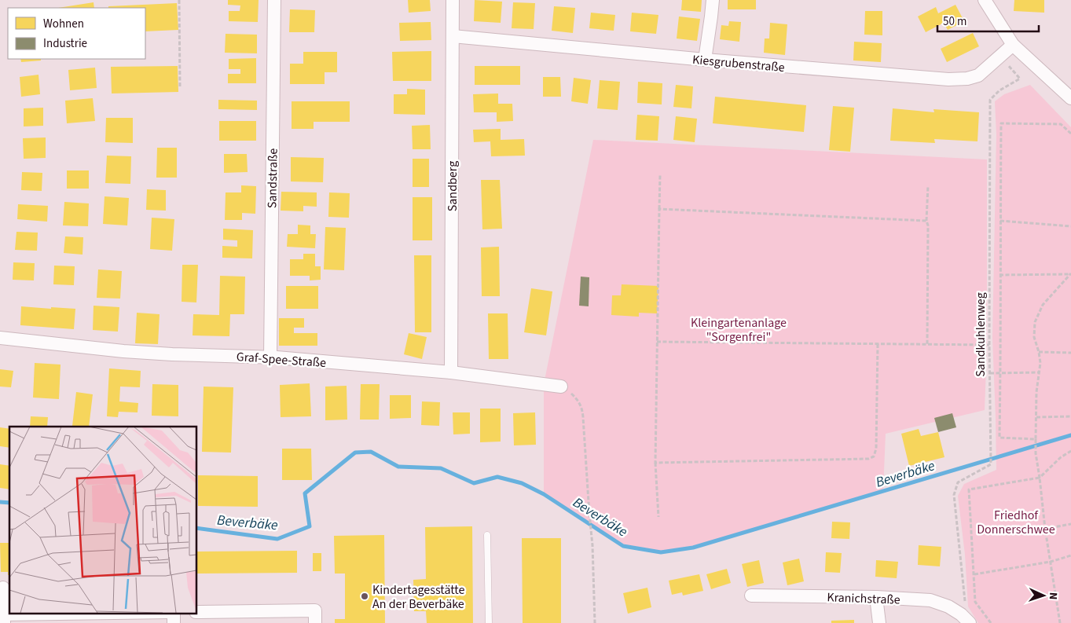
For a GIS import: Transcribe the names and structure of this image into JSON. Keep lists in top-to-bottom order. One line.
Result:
{"streets":{"street":["Kiesgrubenstraße","Sandstraße","Sandberg","Graf-Spee-Straße","Kranichstraße"],"path":["Sandkuhlenweg"]},"crossings":[["Kiesgrubenstraße","Sandberg"],["Kiesgrubenstraße","Sandkuhlenweg"],["Sandstraße","Graf-Spee-Straße"],["Sandberg","Graf-Spee-Straße"],["Sandkuhlenweg","Kranichstraße"]],"water":["Beverbäke"],"parks":["Kleingartenanlage \"Sorgenfrei\"","Friedhof Donnerschwee"],"places":["Kindertagesstätte An der Beverbäke"],"legend":["Wohnen","Industrie"],"scale_bar":"50 m","north":"right"}
